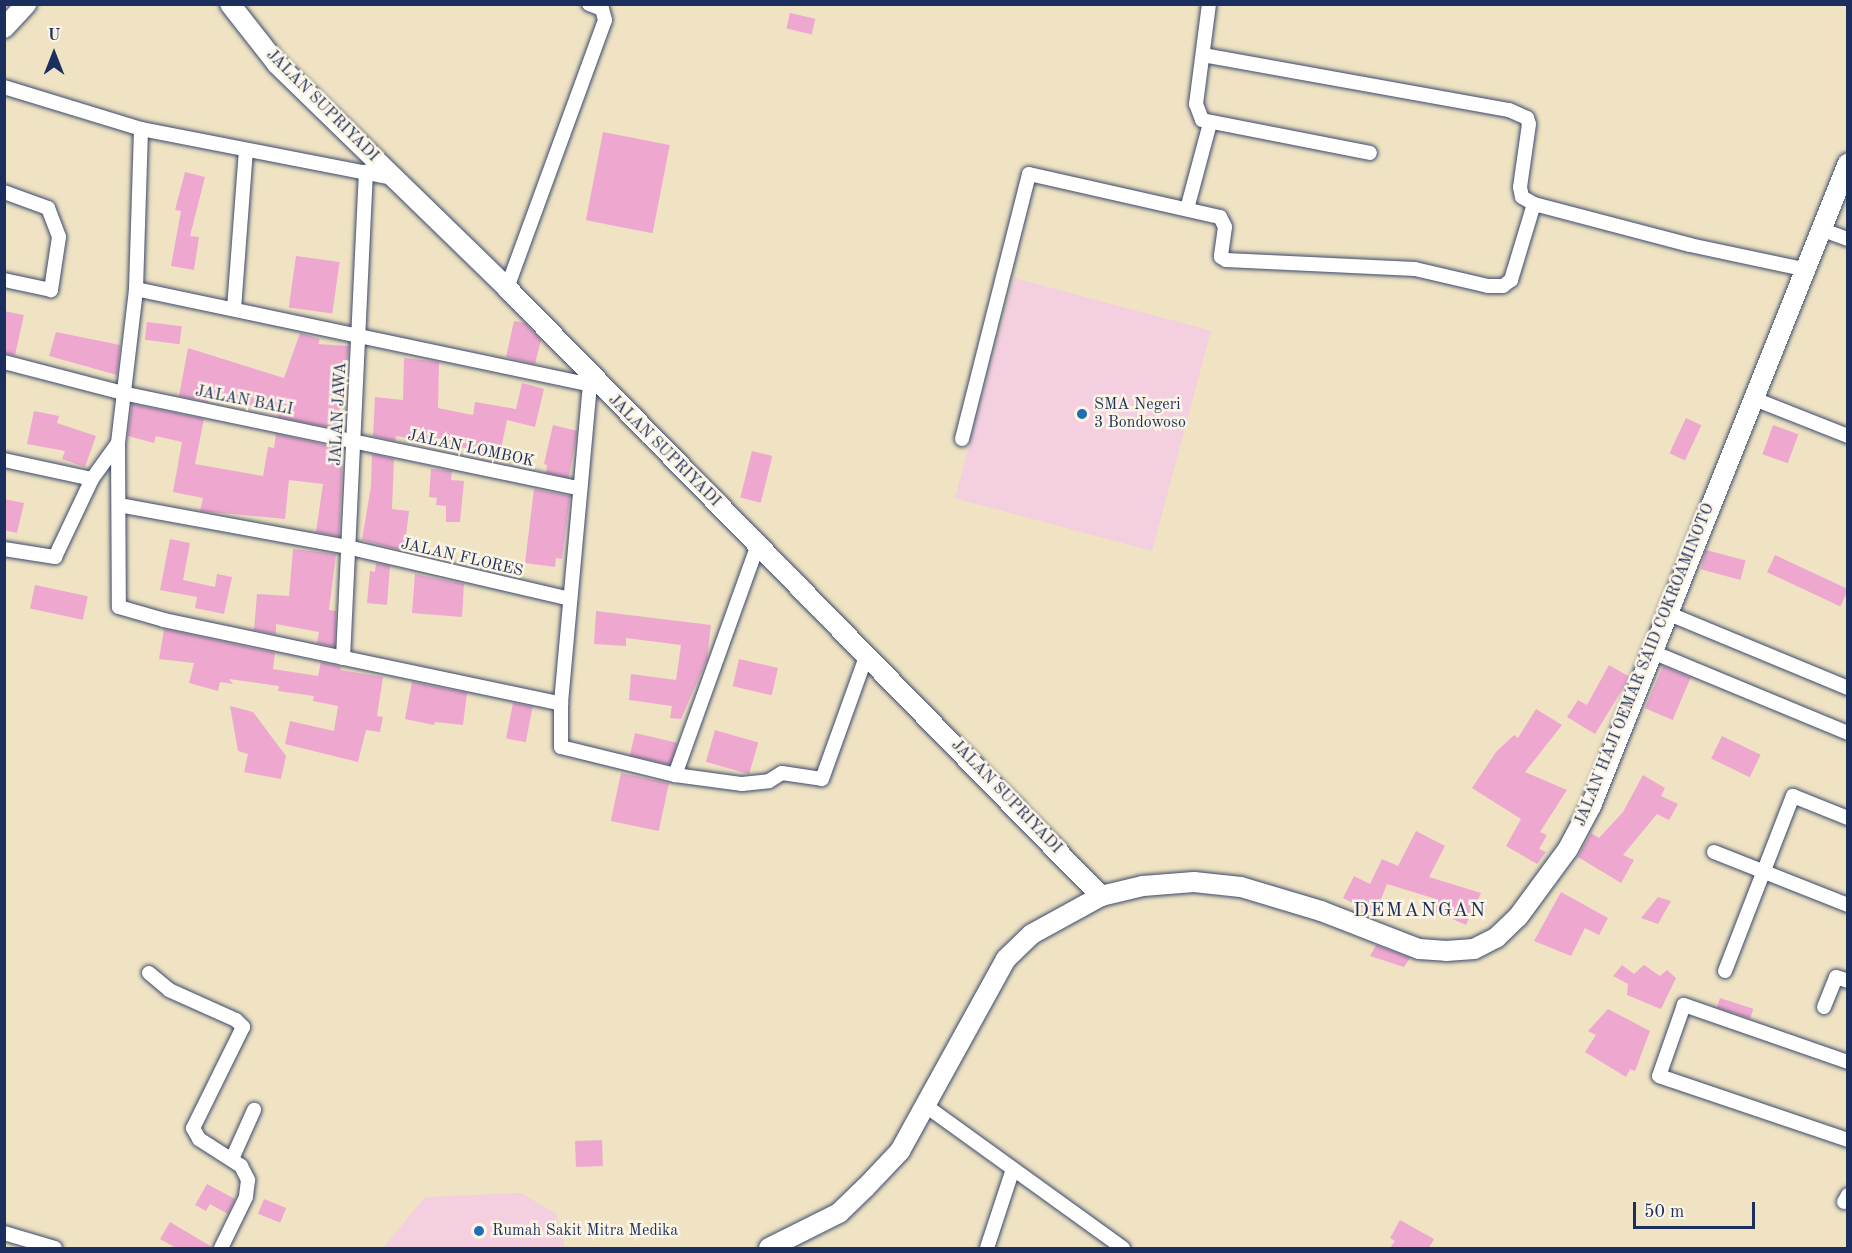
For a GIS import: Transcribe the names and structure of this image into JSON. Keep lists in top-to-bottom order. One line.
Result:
{"streets":{"street":["JALAN SUPRIYADI","JALAN BALI","JALAN JAWA","JALAN LOMBOK","JALAN FLORES","JALAN HAJI OEMAR SAID COKROAMINOTO"]},"crossings":[["JALAN SUPRIYADI","JALAN HAJI OEMAR SAID COKROAMINOTO"],["JALAN BALI","JALAN JAWA"],["JALAN BALI","JALAN LOMBOK"],["JALAN JAWA","JALAN LOMBOK"],["JALAN JAWA","JALAN FLORES"]],"districts":["DEMANGAN"],"places":["SMA Negeri 3 Bondowoso","Rumah Sakit Mitra Medika"],"scale_bar":"50 m","north":"top"}
